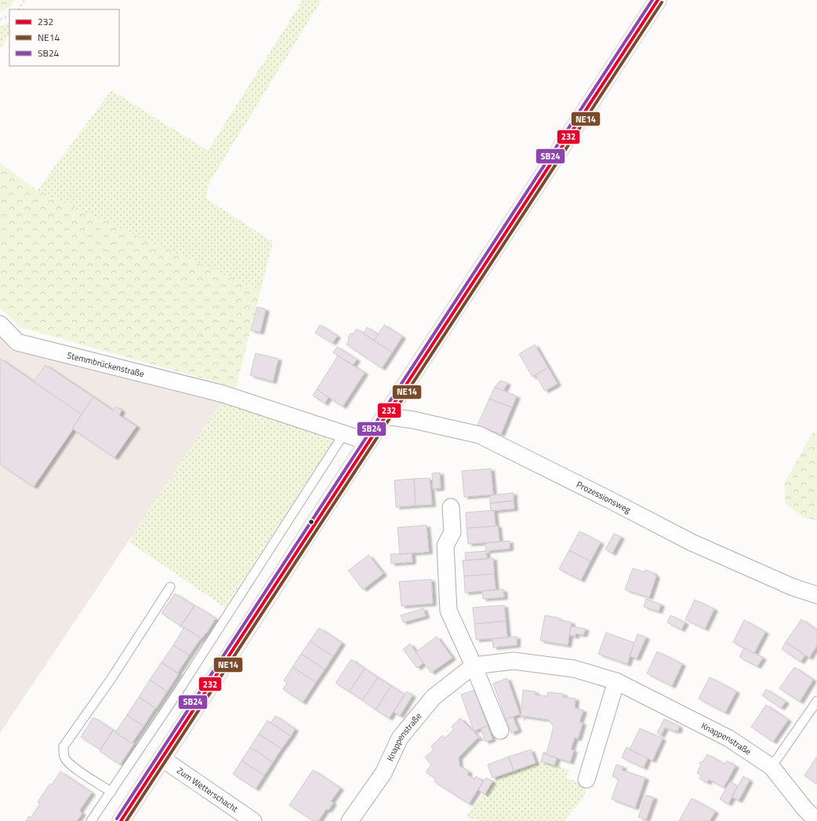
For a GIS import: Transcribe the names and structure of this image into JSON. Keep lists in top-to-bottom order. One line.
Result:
{"streets":{"street":["Stemmbrückenstraße","Prozessionsweg","Knappenstraße","Zum Wetterschacht"]},"lines":["transit line 232","transit line SB24","transit line NE14"],"legend":["232","NE14","SB24"]}
